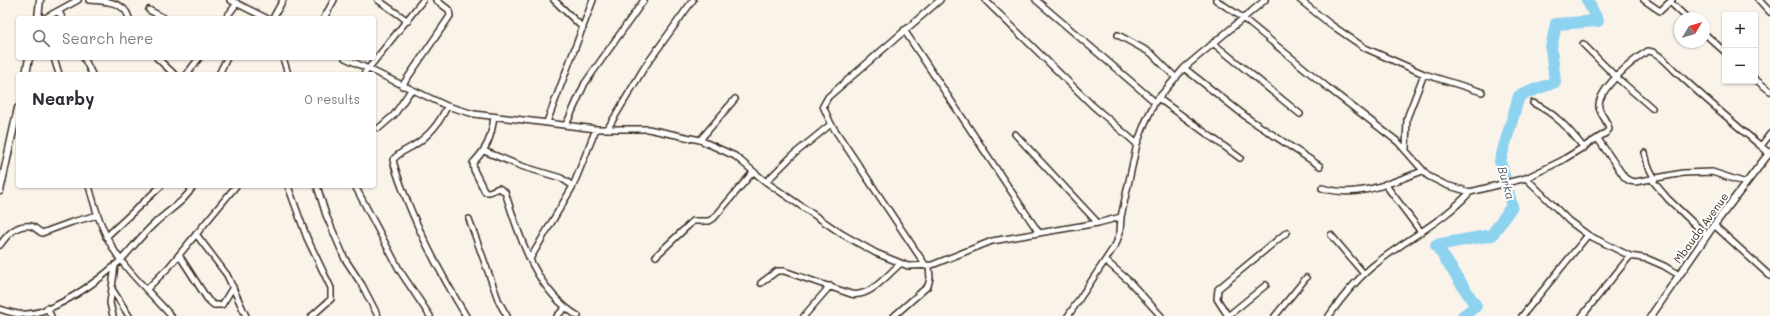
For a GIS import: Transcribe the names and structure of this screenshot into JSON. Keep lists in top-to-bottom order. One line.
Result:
{"streets":{"street":["Mbauda Avenue"]},"water":["Burka"],"north":"top right","page":{"map_buttons":["+","−"],"search":"Search here","heading":["Nearby","0 results"]}}
